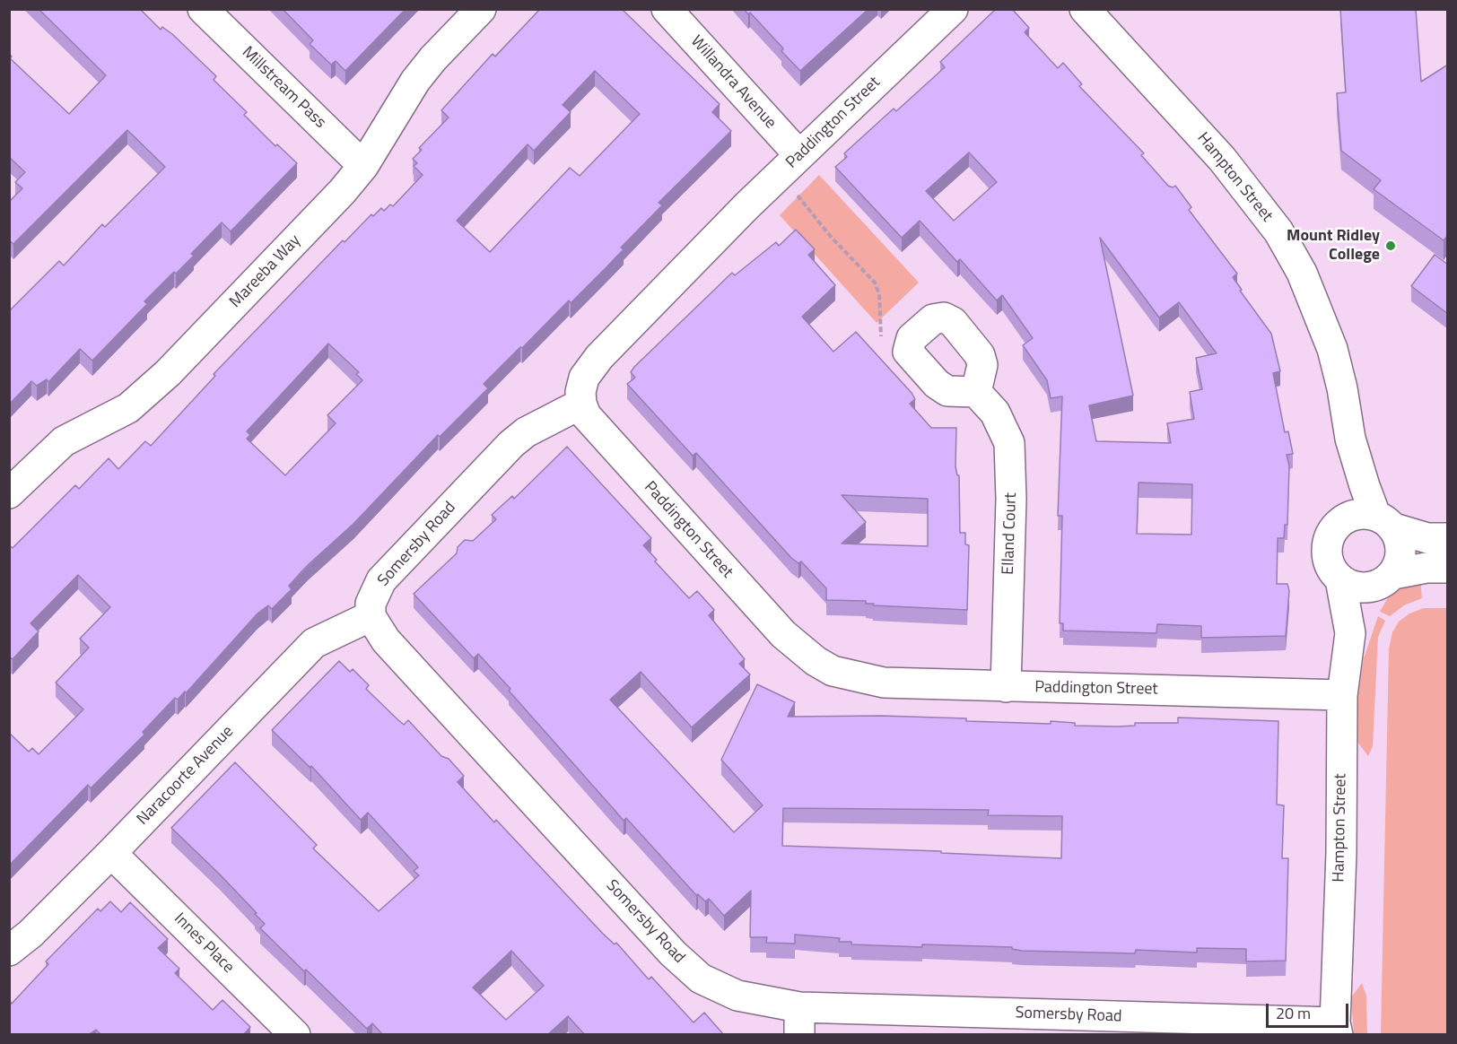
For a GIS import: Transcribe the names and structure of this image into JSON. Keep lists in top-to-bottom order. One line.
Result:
{"streets":{"street":["Willandra Avenue","Millstream Pass","Paddington Street","Hampton Street","Mareeba Way","Elland Court","Somersby Road","Naracoorte Avenue","Innes Place"]},"crossings":[["Willandra Avenue","Paddington Street"],["Millstream Pass","Mareeba Way"],["Paddington Street","Hampton Street"],["Paddington Street","Elland Court"],["Paddington Street","Somersby Road"],["Hampton Street","Somersby Road"],["Somersby Road","Naracoorte Avenue"],["Naracoorte Avenue","Innes Place"]],"places":["Mount Ridley College"],"scale_bar":"20 m"}
